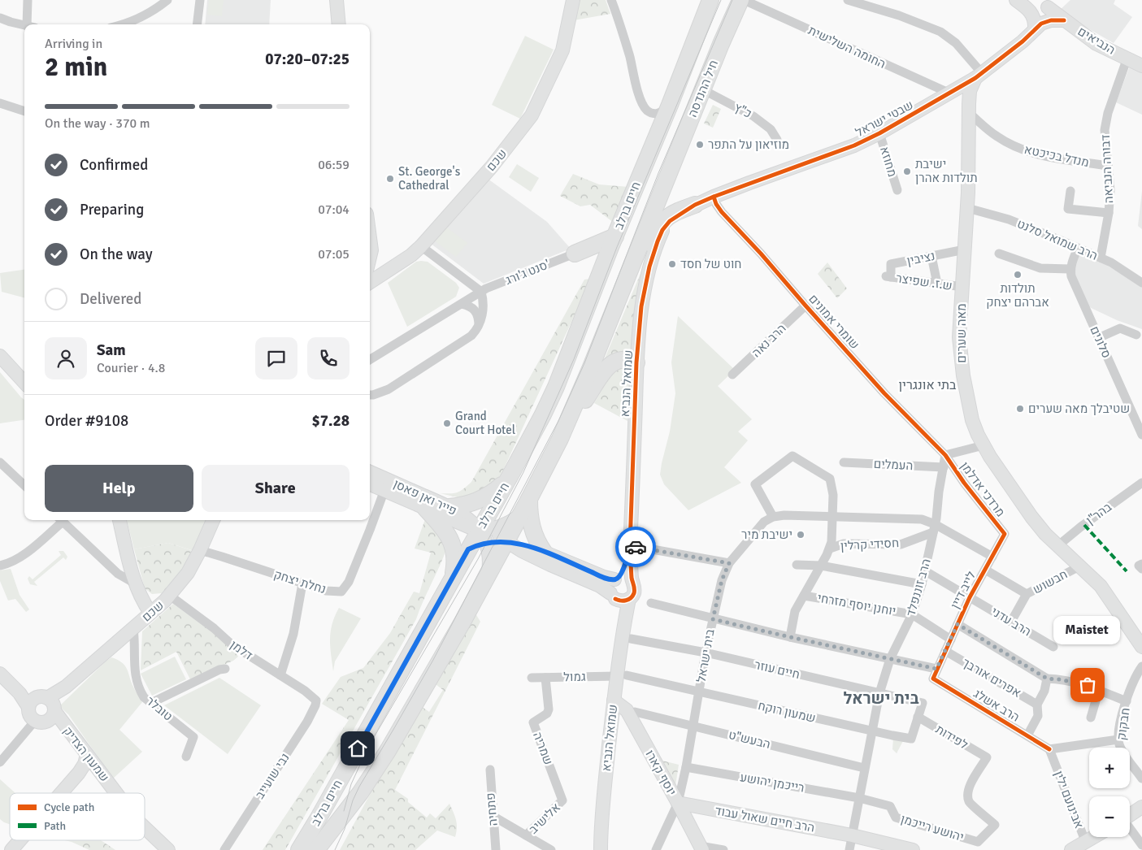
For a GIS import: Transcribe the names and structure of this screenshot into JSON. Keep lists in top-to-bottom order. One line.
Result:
{"streets":{"highway":["חיל ההנדסה","חיים ברלב"],"street":["הנביאים","החומה השלישית","כ\"ץ","שבטי ישראל","מנדל בכיכטא","שכם","מחוזא","דבורה הנביאה","הרב שמואל סלנט","נציבין","סנט ג'ורג'","ש.ז. שפיצר","שומרי אמונים","מאה שערים","הרב נאה","סלונים","שמואל הנביא","העמלים","מרדכי אדלמן","פייר ואן פאסן","בהר\"ן","חסידי קרלין","נחלת יצחק","חבשוש","הרב זוננפלד","לייב דיין","יוחנן יוסף מזרחי","הרב עדני","דלמן","בית ישראל","חיים עוזר","גמול","אפרים אורבך","הרב אשלג","טובלר","שמעון רוקח","חבקוק","לפידות","הבעש\"ט","שמריה","שמעון הצדיק","יוסף קארו","נבי שועייב","רייכמן יהושע","אבינועם ילין","פתחיה","אלישיב","הרב חיים שאול עבוד","יהושע רייכמן"]},"crossings":[["הנביאים","שבטי ישראל"],["הנביאים","דבורה הנביאה"],["החומה השלישית","חיל ההנדסה"],["החומה השלישית","שבטי ישראל"],["חיל ההנדסה","כ\"ץ"],["חיל ההנדסה","חיים ברלב"],["שבטי ישראל","מחוזא"],["שבטי ישראל","שומרי אמונים"],["שבטי ישראל","מאה שערים"],["שבטי ישראל","שמואל הנביא"],["מנדל בכיכטא","דבורה הנביאה"],["מנדל בכיכטא","מאה שערים"],["שכם","נחלת יצחק"],["שכם","דלמן"],["שכם","טובלר"],["שכם","שמעון הצדיק"],["דבורה הנביאה","הרב שמואל סלנט"],["חיים ברלב","פייר ואן פאסן"],["הרב שמואל סלנט","מאה שערים"],["נציבין","ש.ז. שפיצר"],["נציבין","מאה שערים"],["ש.ז. שפיצר","מאה שערים"],["שומרי אמונים","הרב נאה"],["שומרי אמונים","מרדכי אדלמן"],["שומרי אמונים","הרב זוננפלד"],["מאה שערים","בהר\"ן"],["מאה שערים","חבשוש"],["שמואל הנביא","גמול"],["שמואל הנביא","שמעון רוקח"],["שמואל הנביא","יוסף קארו"],["העמלים","הרב זוננפלד"],["מרדכי אדלמן","הרב זוננפלד"],["מרדכי אדלמן","לייב דיין"],["פייר ואן פאסן","נחלת יצחק"],["חסידי קרלין","הרב זוננפלד"],["חבשוש","הרב עדני"],["הרב זוננפלד","יוחנן יוסף מזרחי"],["הרב זוננפלד","הרב עדני"],["הרב זוננפלד","חיים עוזר"],["הרב זוננפלד","שמעון רוקח"],["הרב זוננפלד","הבעש\"ט"],["הרב זוננפלד","רייכמן יהושע"],["הרב זוננפלד","הרב חיים שאול עבוד"],["הרב זוננפלד","יהושע רייכמן"],["לייב דיין","יוחנן יוסף מזרחי"],["לייב דיין","הרב עדני"],["לייב דיין","אפרים אורבך"],["לייב דיין","הרב אשלג"],["דלמן","נבי שועייב"],["בית ישראל","חיים עוזר"],["בית ישראל","שמעון רוקח"],["בית ישראל","הבעש\"ט"],["בית ישראל","יוסף קארו"],["בית ישראל","רייכמן יהושע"],["בית ישראל","הרב חיים שאול עבוד"],["חיים עוזר","שמעון רוקח"],["גמול","שמעון רוקח"],["גמול","שמריה"],["הרב אשלג","אבינועם ילין"],["שמעון רוקח","לפידות"],["לפידות","יהושע רייכמן"],["שמריה","אלישיב"],["יוסף קארו","הרב חיים שאול עבוד"],["רייכמן יהושע","יהושע רייכמן"]],"districts":["בתי אונגרין","בית ישראל"],"places":["מוזיאון על התפר","ישיבת תולדות אהרן","St. George's Cathedral","חוט של חסד","תולדות אברהם יצחק","שטיבלך מאה שערים","Grand Court Hotel","ישיבת מיר","Maistet"],"legend":["Cycle path","Path"],"page":{"heading":["2 min","Arriving in","07:20–07:25"],"panel":["Sam","Courier · 4.8","Order #9108","$7.28"],"bar":"On the way · 370 m","list":[["Confirmed","06:59"],["Preparing","07:04"],["On the way","07:05"],"Delivered"],"buttons":["Help","Share"],"bubble":"Maistet","map_buttons":["+","−"]}}
